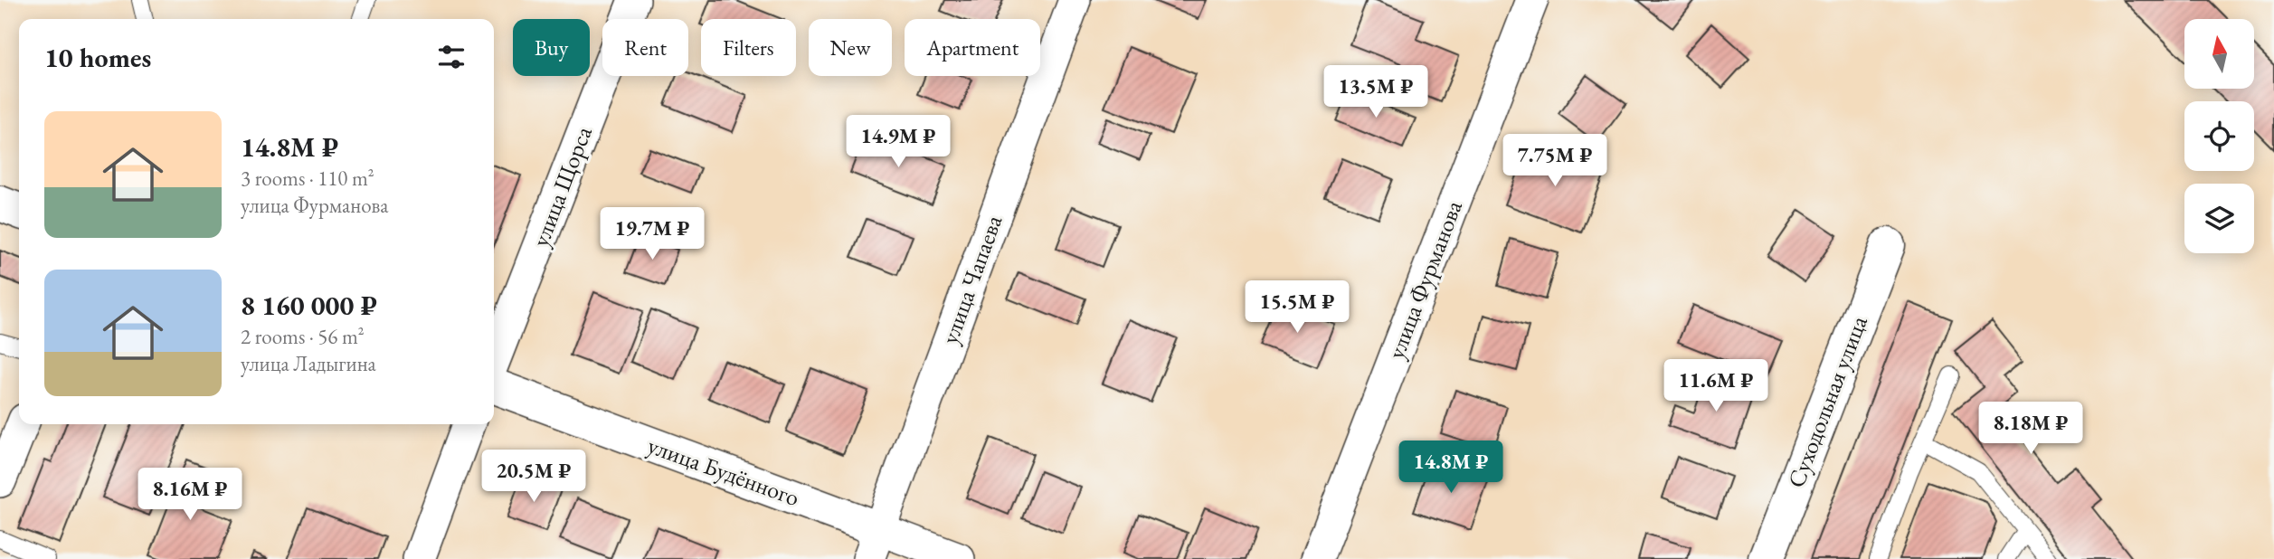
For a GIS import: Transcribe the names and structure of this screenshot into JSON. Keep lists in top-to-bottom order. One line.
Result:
{"streets":{"street":["улица Щорса","улица Чапаева","улица Фурманова","Суходольная улица","улица Будённого"]},"crossings":[["улица Чапаева","улица Будённого"]],"north":"top","page":{"chip":["Buy","Rent","Filters","New","Apartment"],"heading":"10 homes","price":["13.5M ₽","14.9M ₽","7.75M ₽","19.7M ₽","15.5M ₽","11.6M ₽","8.18M ₽","14.8M ₽","20.5M ₽","8.16M ₽"],"list":[{"name":"14.8M ₽","note":"3 rooms · 110 m² · улица Фурманова"},{"name":"8 160 000 ₽","note":"2 rooms · 56 m² · улица Ладыгина"}]}}
